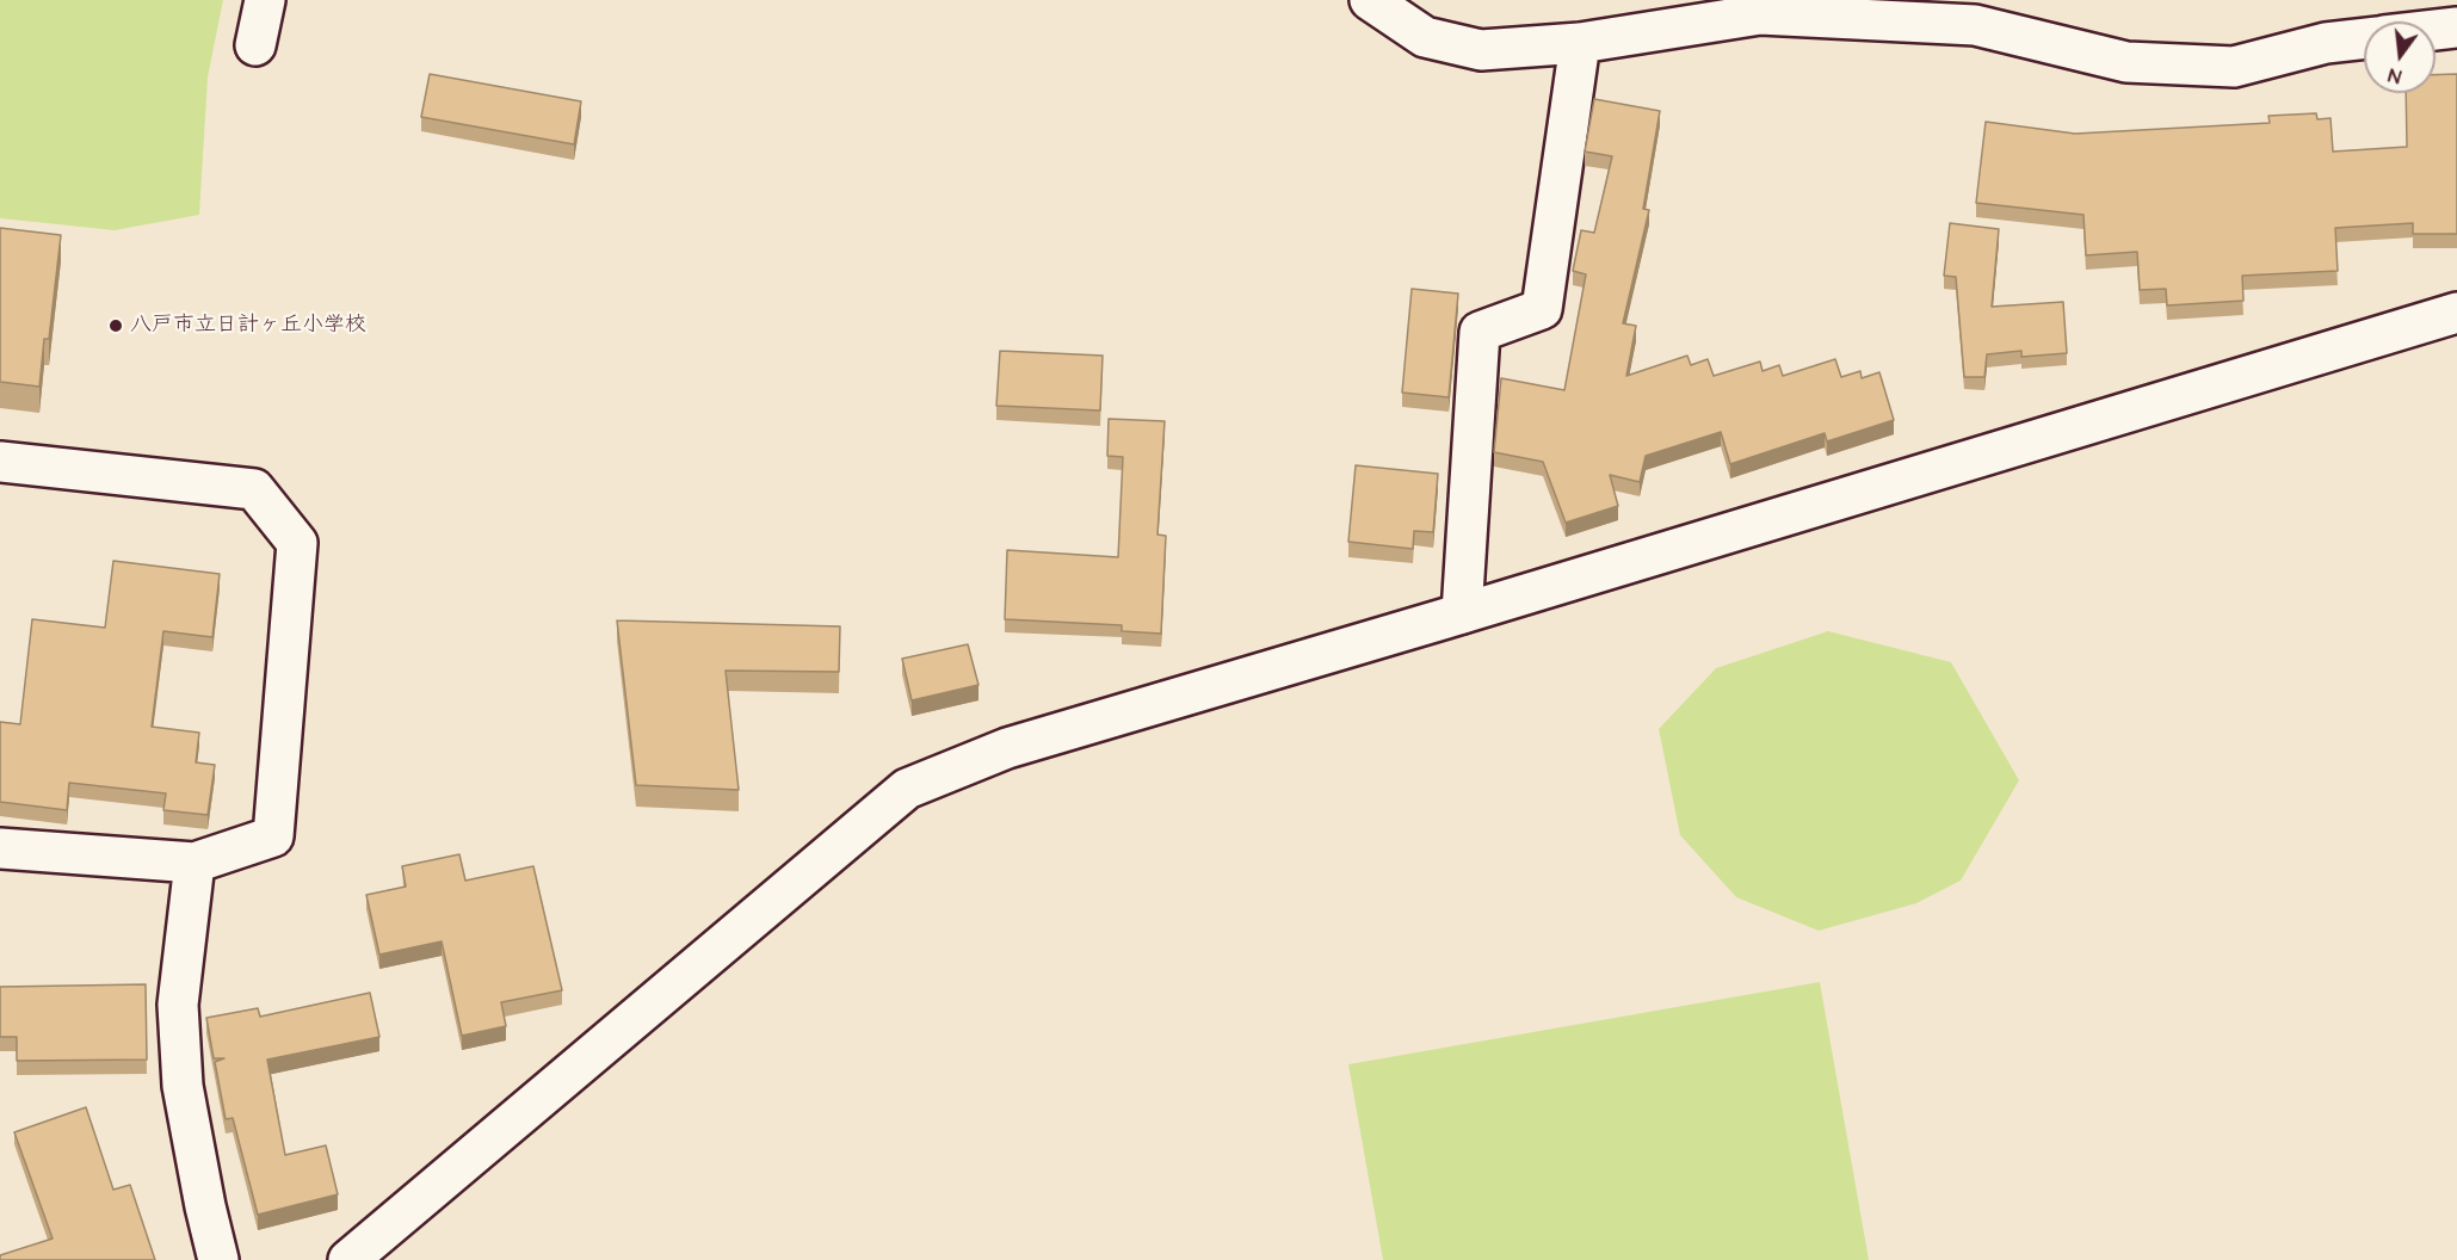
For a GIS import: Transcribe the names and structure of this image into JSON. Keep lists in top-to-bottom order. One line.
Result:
{"places":["八戸市立日計ヶ丘小学校"],"north":"bottom"}
